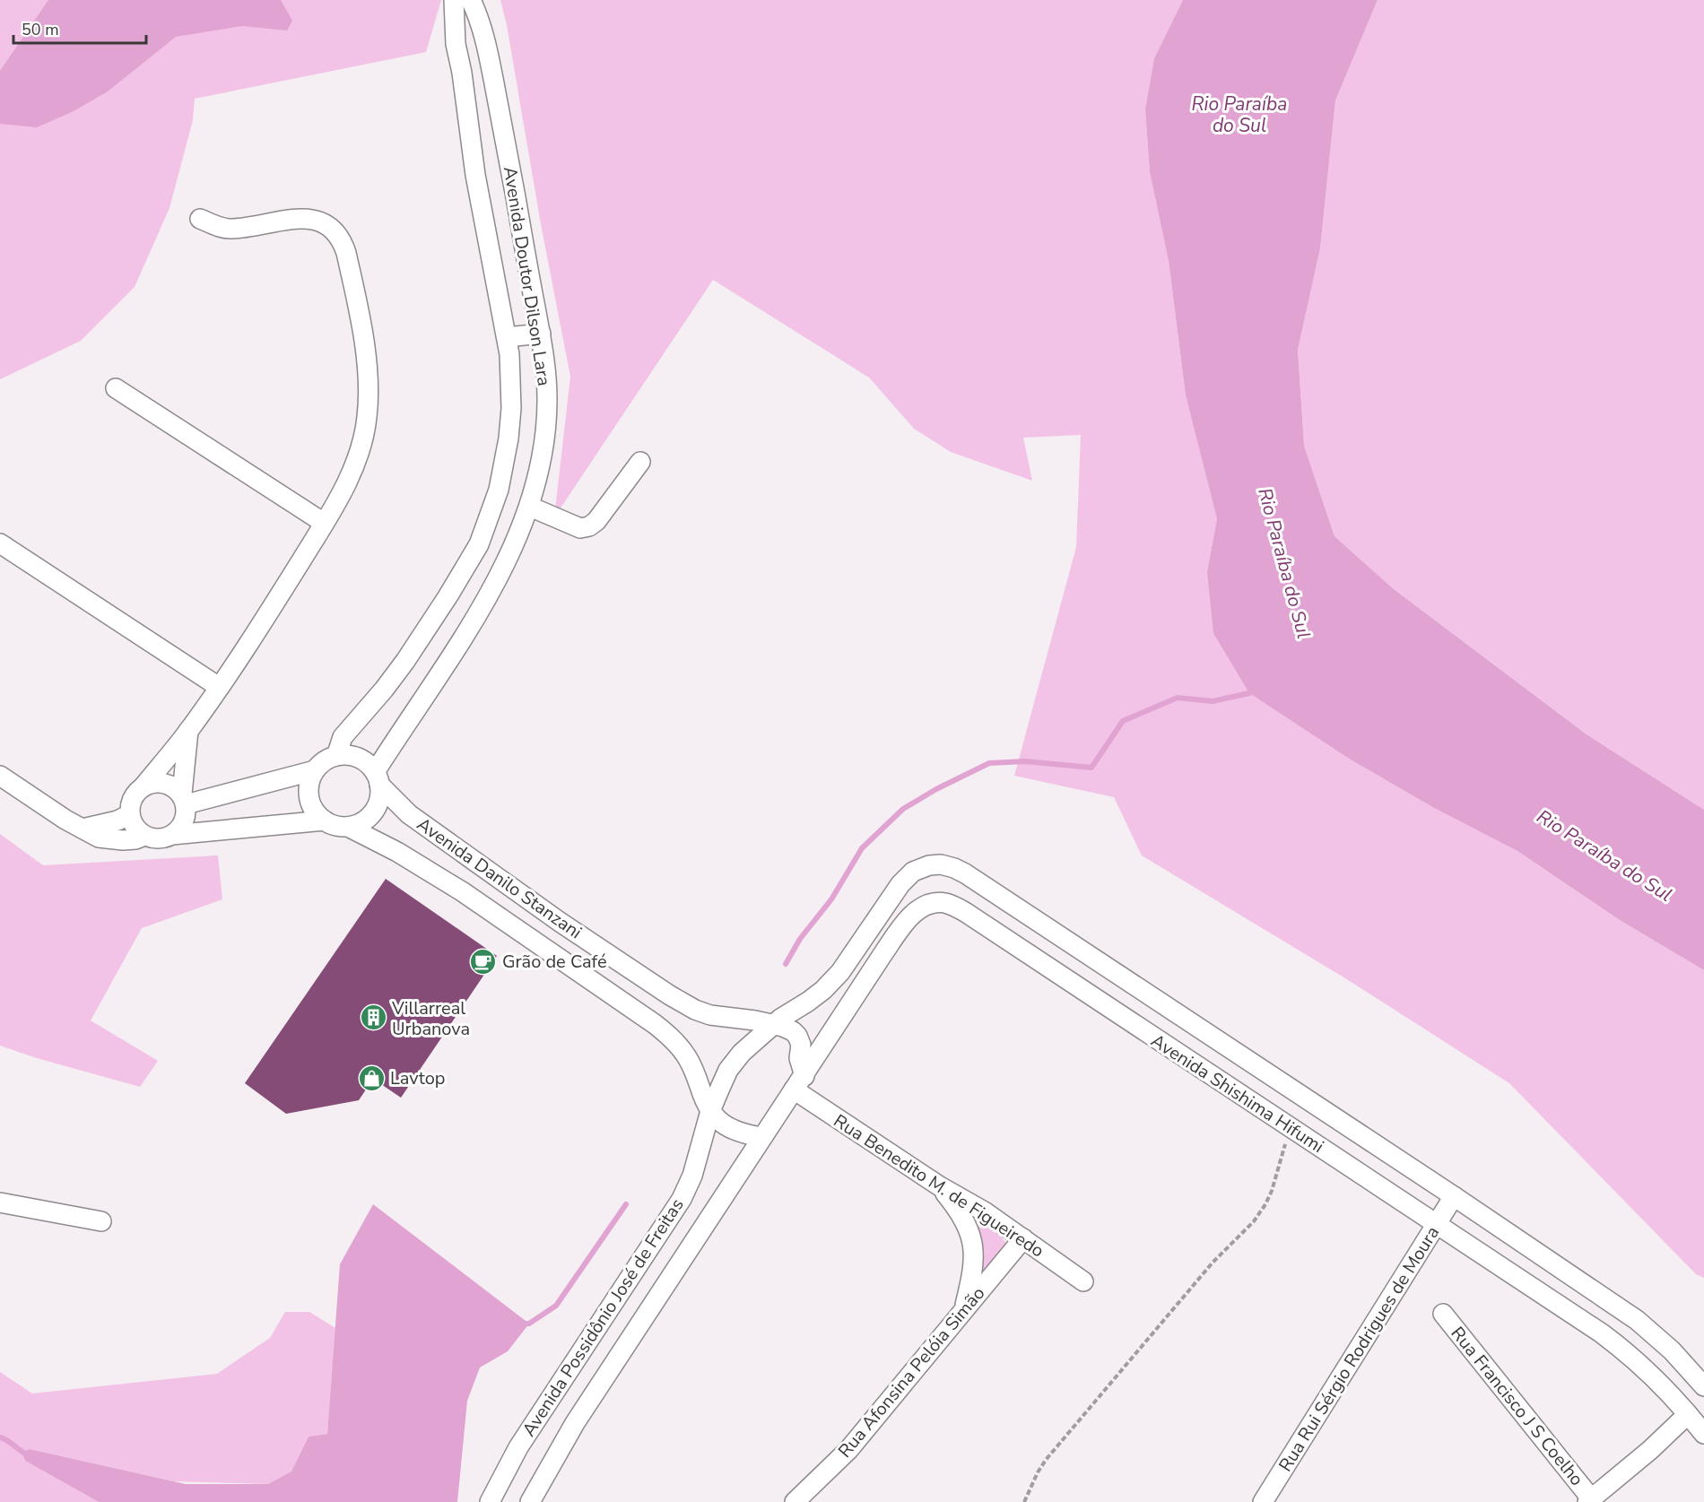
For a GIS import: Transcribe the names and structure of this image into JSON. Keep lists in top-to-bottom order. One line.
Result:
{"streets":{"street":["Avenida Doutor Dilson Lara","Avenida Danilo Stanzani","Avenida Shishima Hifumi","Rua Benedito M. de Figueiredo","Avenida Possidônio José de Freitas","Rua Rui Sérgio Rodrigues de Moura","Rua Afonsina Pelóia Simão","Rua Francisco J S Coelho"]},"crossings":[["Avenida Doutor Dilson Lara","Avenida Danilo Stanzani"],["Avenida Danilo Stanzani","Avenida Shishima Hifumi"],["Avenida Danilo Stanzani","Rua Benedito M. de Figueiredo"],["Avenida Danilo Stanzani","Avenida Possidônio José de Freitas"],["Avenida Shishima Hifumi","Rua Benedito M. de Figueiredo"],["Avenida Shishima Hifumi","Avenida Possidônio José de Freitas"],["Avenida Shishima Hifumi","Rua Rui Sérgio Rodrigues de Moura"],["Rua Benedito M. de Figueiredo","Rua Afonsina Pelóia Simão"]],"water":["Rio Paraíba do Sul"],"places":{"cafe":["Grão de Café"],"building":["Villarreal Urbanova"],"shop":["Lavtop"]},"scale_bar":"50 m"}
